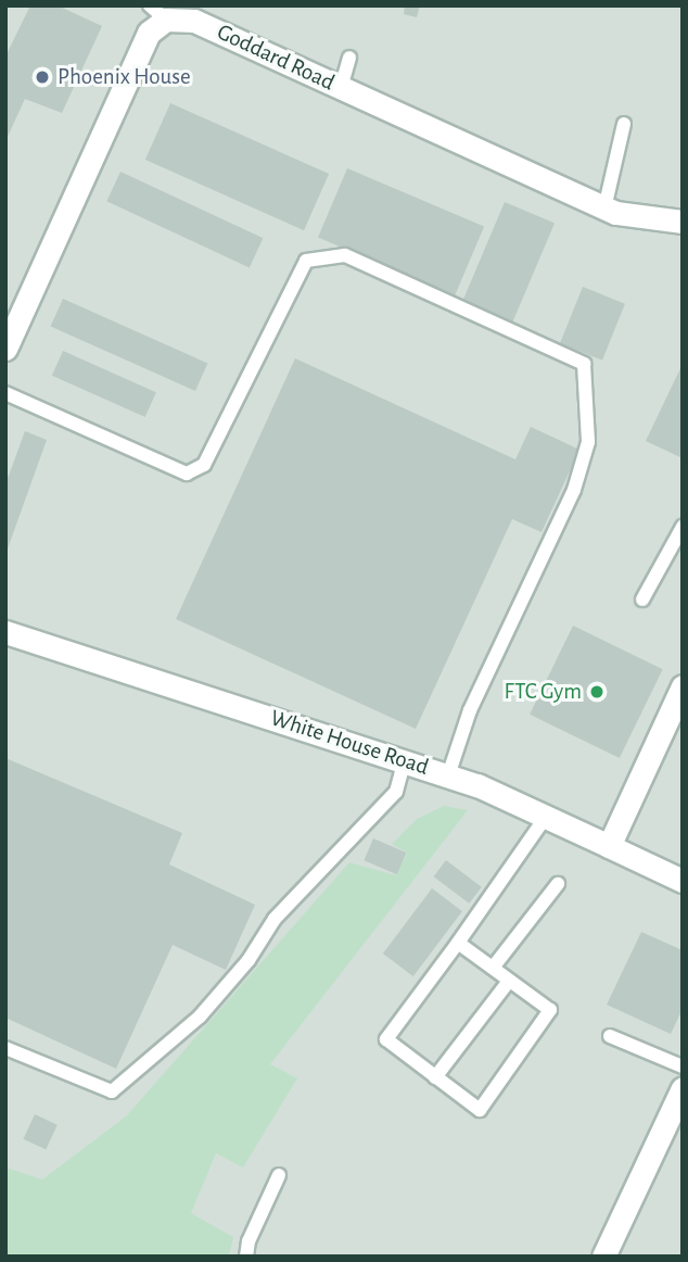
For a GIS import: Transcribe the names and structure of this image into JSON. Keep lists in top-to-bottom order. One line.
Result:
{"streets":{"street":["Goddard Road","White House Road"]},"places":["Phoenix House","FTC Gym"]}
